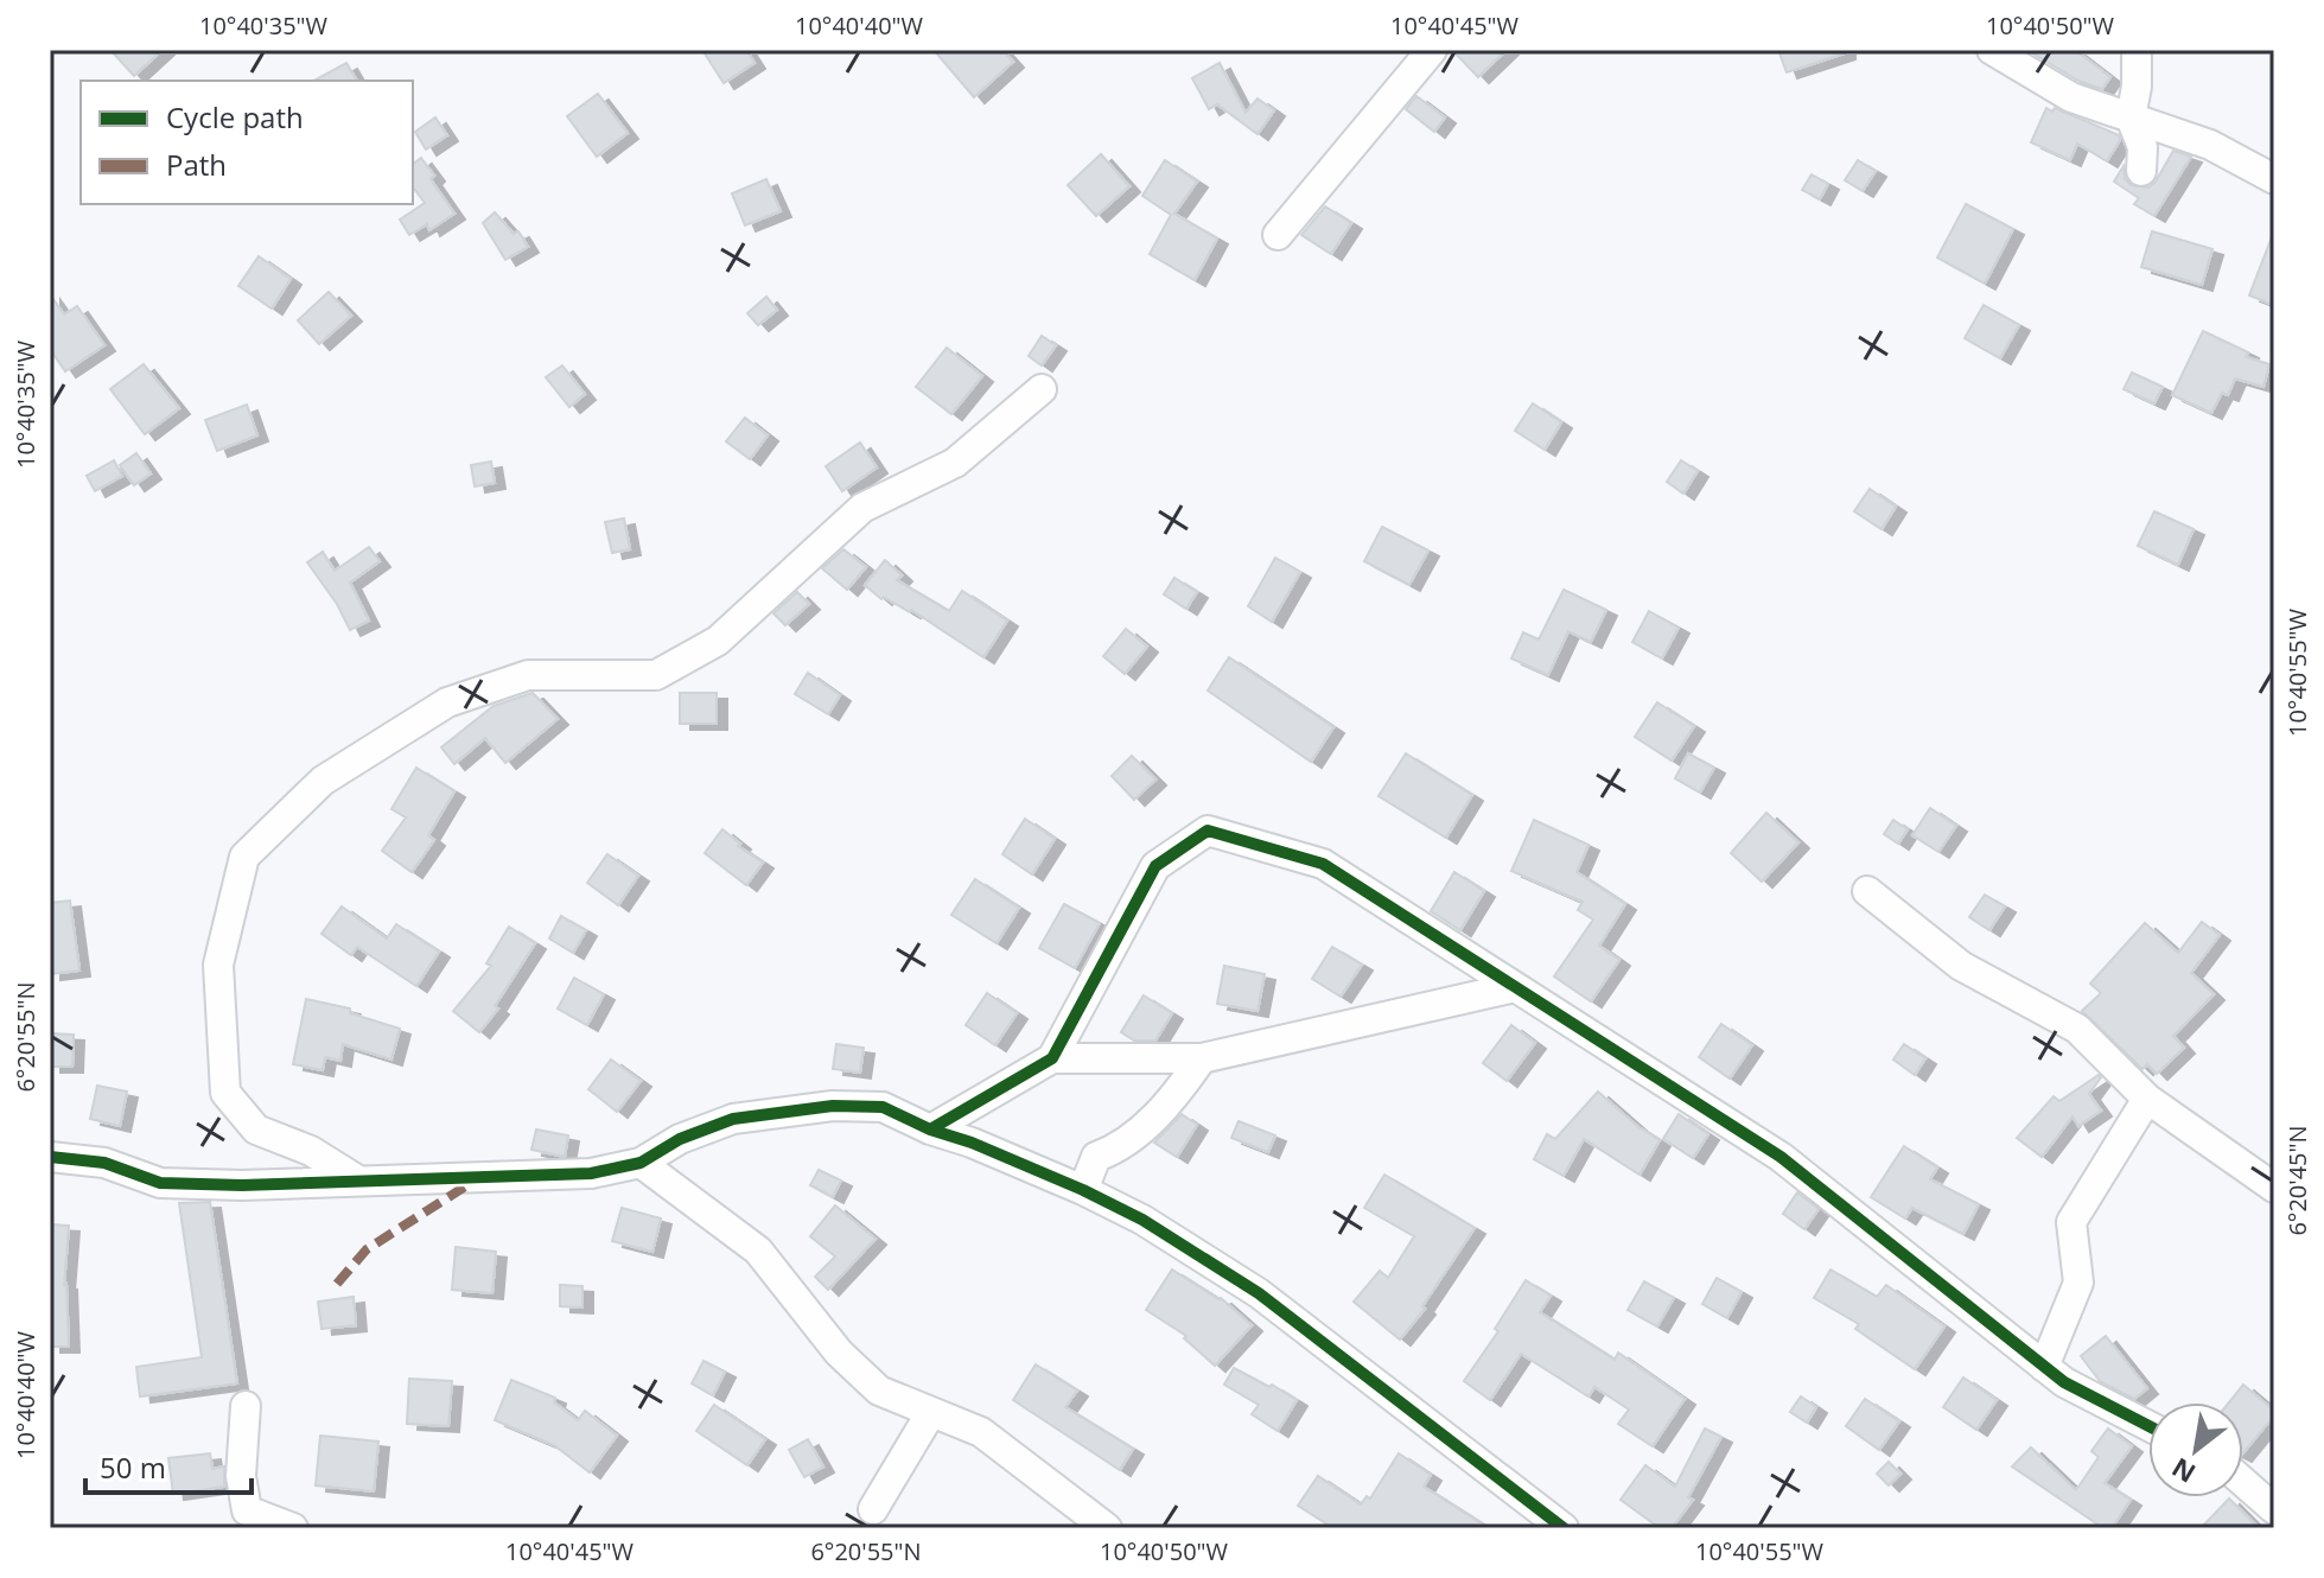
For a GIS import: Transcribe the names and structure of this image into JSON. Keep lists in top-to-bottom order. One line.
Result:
{"legend":["Cycle path","Path"],"scale_bar":"50 m","north":"bottom left","coordinates":["10°40'35\"W","10°40'40\"W","10°40'45\"W","10°40'50\"W","10°40'55\"W","6°20'55\"N","6°20'45\"N"]}
